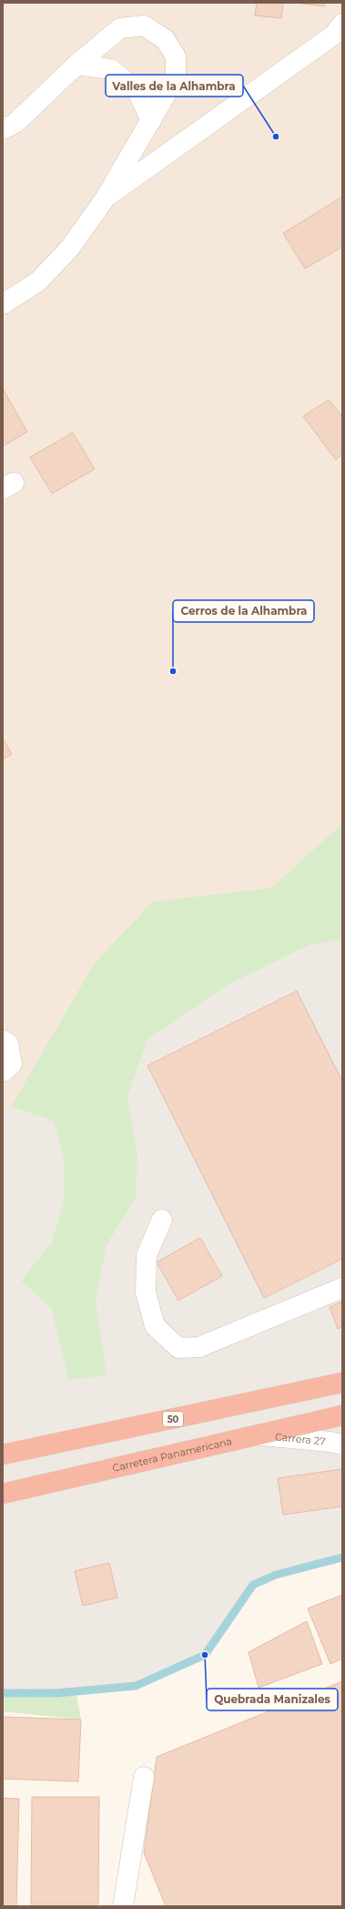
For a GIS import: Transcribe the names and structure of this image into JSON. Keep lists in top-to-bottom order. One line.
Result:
{"streets":{"highway":["50","Carretera Panamericana"],"street":["Carrera 27"]},"crossings":[["Carrera 27","Carretera Panamericana"]],"places":["Valles de la Alhambra","Cerros de la Alhambra","Quebrada Manizales"]}
